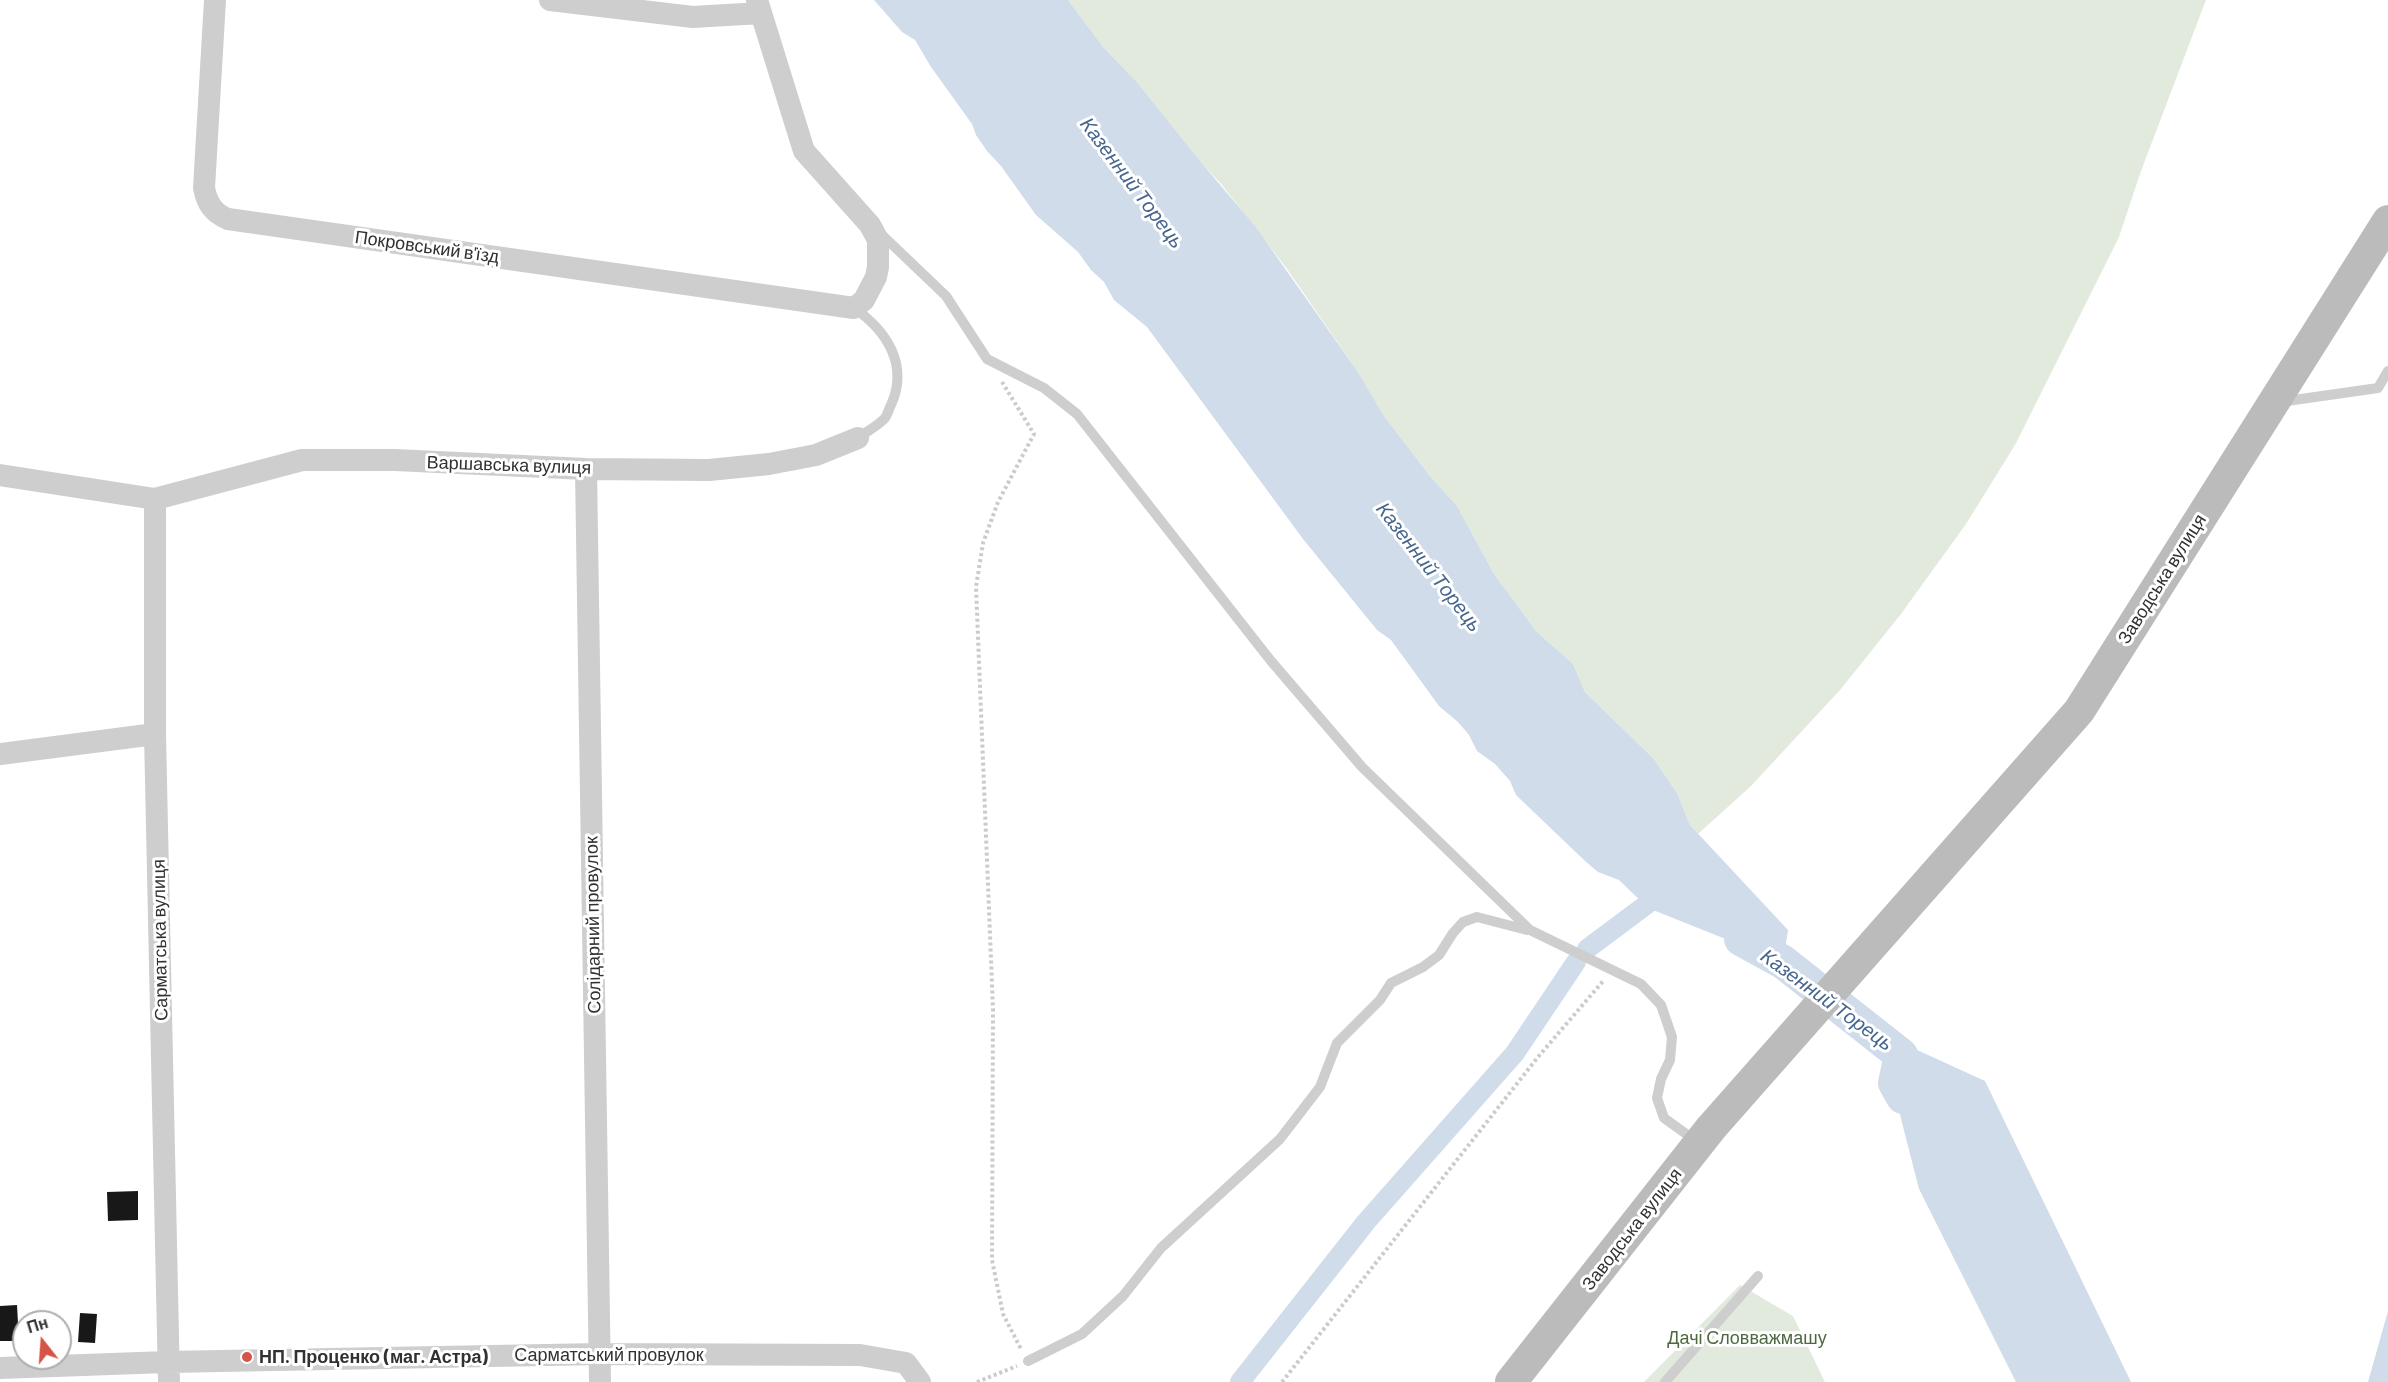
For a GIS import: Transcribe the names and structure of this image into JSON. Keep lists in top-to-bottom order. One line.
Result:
{"streets":{"street":["Покровський в'їзд","Варшавська вулиця","Заводська вулиця","Солідарний провулок","Сарматська вулиця","Сарматський провулок"]},"crossings":[["Покровський в'їзд","Варшавська вулиця"],["Варшавська вулиця","Солідарний провулок"],["Варшавська вулиця","Сарматська вулиця"],["Солідарний провулок","Сарматський провулок"],["Сарматська вулиця","Сарматський провулок"]],"water":["Казенний Торець"],"parks":["Дачі Словважмашу"],"places":["НП. Проценко (маг. Астра)"],"north":"top"}
